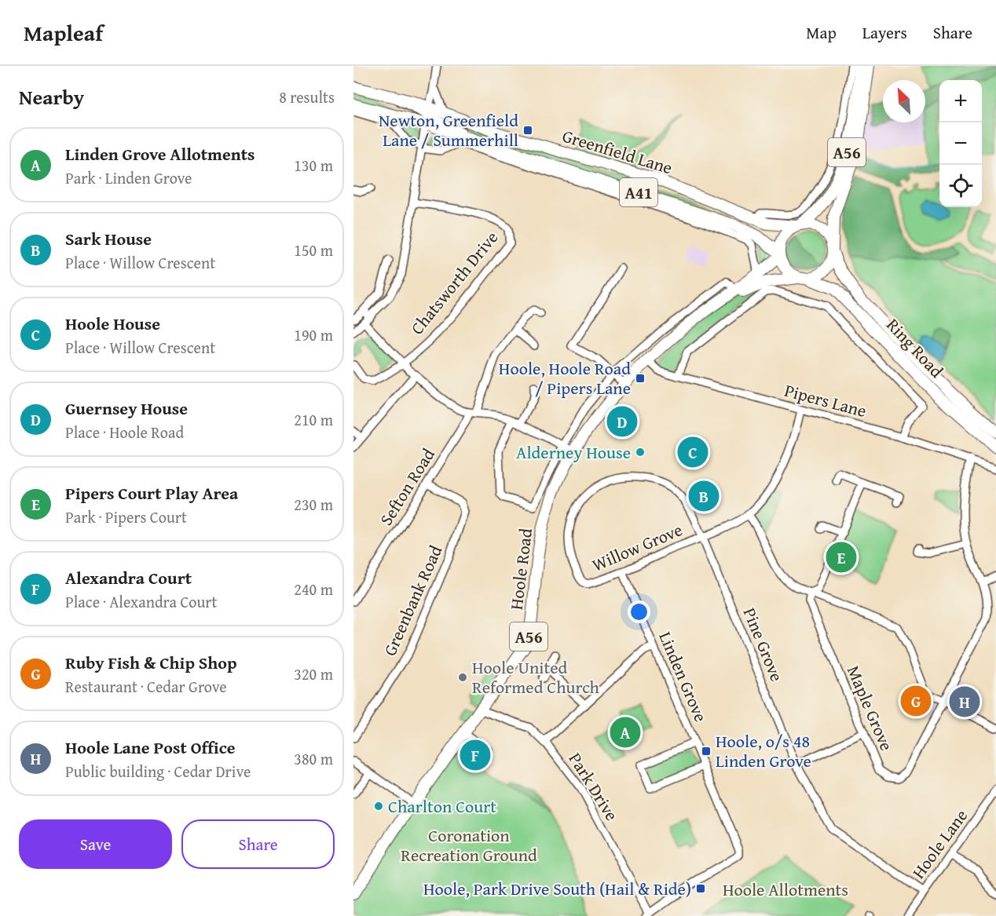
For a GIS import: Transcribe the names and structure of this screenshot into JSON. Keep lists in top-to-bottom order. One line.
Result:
{"streets":{"highway":["Greenfield Lane","A56","A41","Ring Road","Hoole Road"],"street":["Chatsworth Drive","Pipers Lane","Sefton Road","Willow Grove","Greenbank Road","Pine Grove","Linden Grove","Maple Grove","Park Drive","Hoole Lane"]},"crossings":[["Greenfield Lane","A56"],["Greenfield Lane","A41"],["Greenfield Lane","Ring Road"],["Greenfield Lane","Hoole Road"],["A56","Ring Road"],["A56","Hoole Road"],["Ring Road","Hoole Road"],["Pipers Lane","Willow Grove"],["Pipers Lane","Hoole Road"],["Sefton Road","Greenbank Road"],["Willow Grove","Pine Grove"],["Willow Grove","Linden Grove"],["Hoole Road","Park Drive"],["Pine Grove","Hoole Lane"],["Linden Grove","Park Drive"]],"parks":["Coronation Recreation Ground","Hoole Allotments"],"places":{"transit":["Newton, Greenfield Lane / Summerhill","Hoole, Hoole Road / Pipers Lane","Hoole, o/s 48 Linden Grove","Hoole, Park Drive South (Hail & Ride)"],"other":["Alderney House","Hoole United Reformed Church","Charlton Court"]},"north":"top left","page":{"header":"Mapleaf","nav":["Map","Layers","Share"],"heading":["Nearby","8 results"],"map_buttons":["+","−"],"list":[{"mark":"A","name":"Linden Grove Allotments","note":"Park · Linden Grove","value":"130 m"},{"mark":"B","name":"Sark House","note":"Place · Willow Crescent","value":"150 m"},{"mark":"C","name":"Hoole House","note":"Place · Willow Crescent","value":"190 m"},{"mark":"D","name":"Guernsey House","note":"Place · Hoole Road","value":"210 m"},{"mark":"E","name":"Pipers Court Play Area","note":"Park · Pipers Court","value":"230 m"},{"mark":"F","name":"Alexandra Court","note":"Place · Alexandra Court","value":"240 m"},{"mark":"G","name":"Ruby Fish & Chip Shop","note":"Restaurant · Cedar Grove","value":"320 m"},{"mark":"H","name":"Hoole Lane Post Office","note":"Public building · Cedar Drive","value":"380 m"}],"pins":["D","C","B","E","G","H","A","F"],"buttons":["Save","Share"]}}
